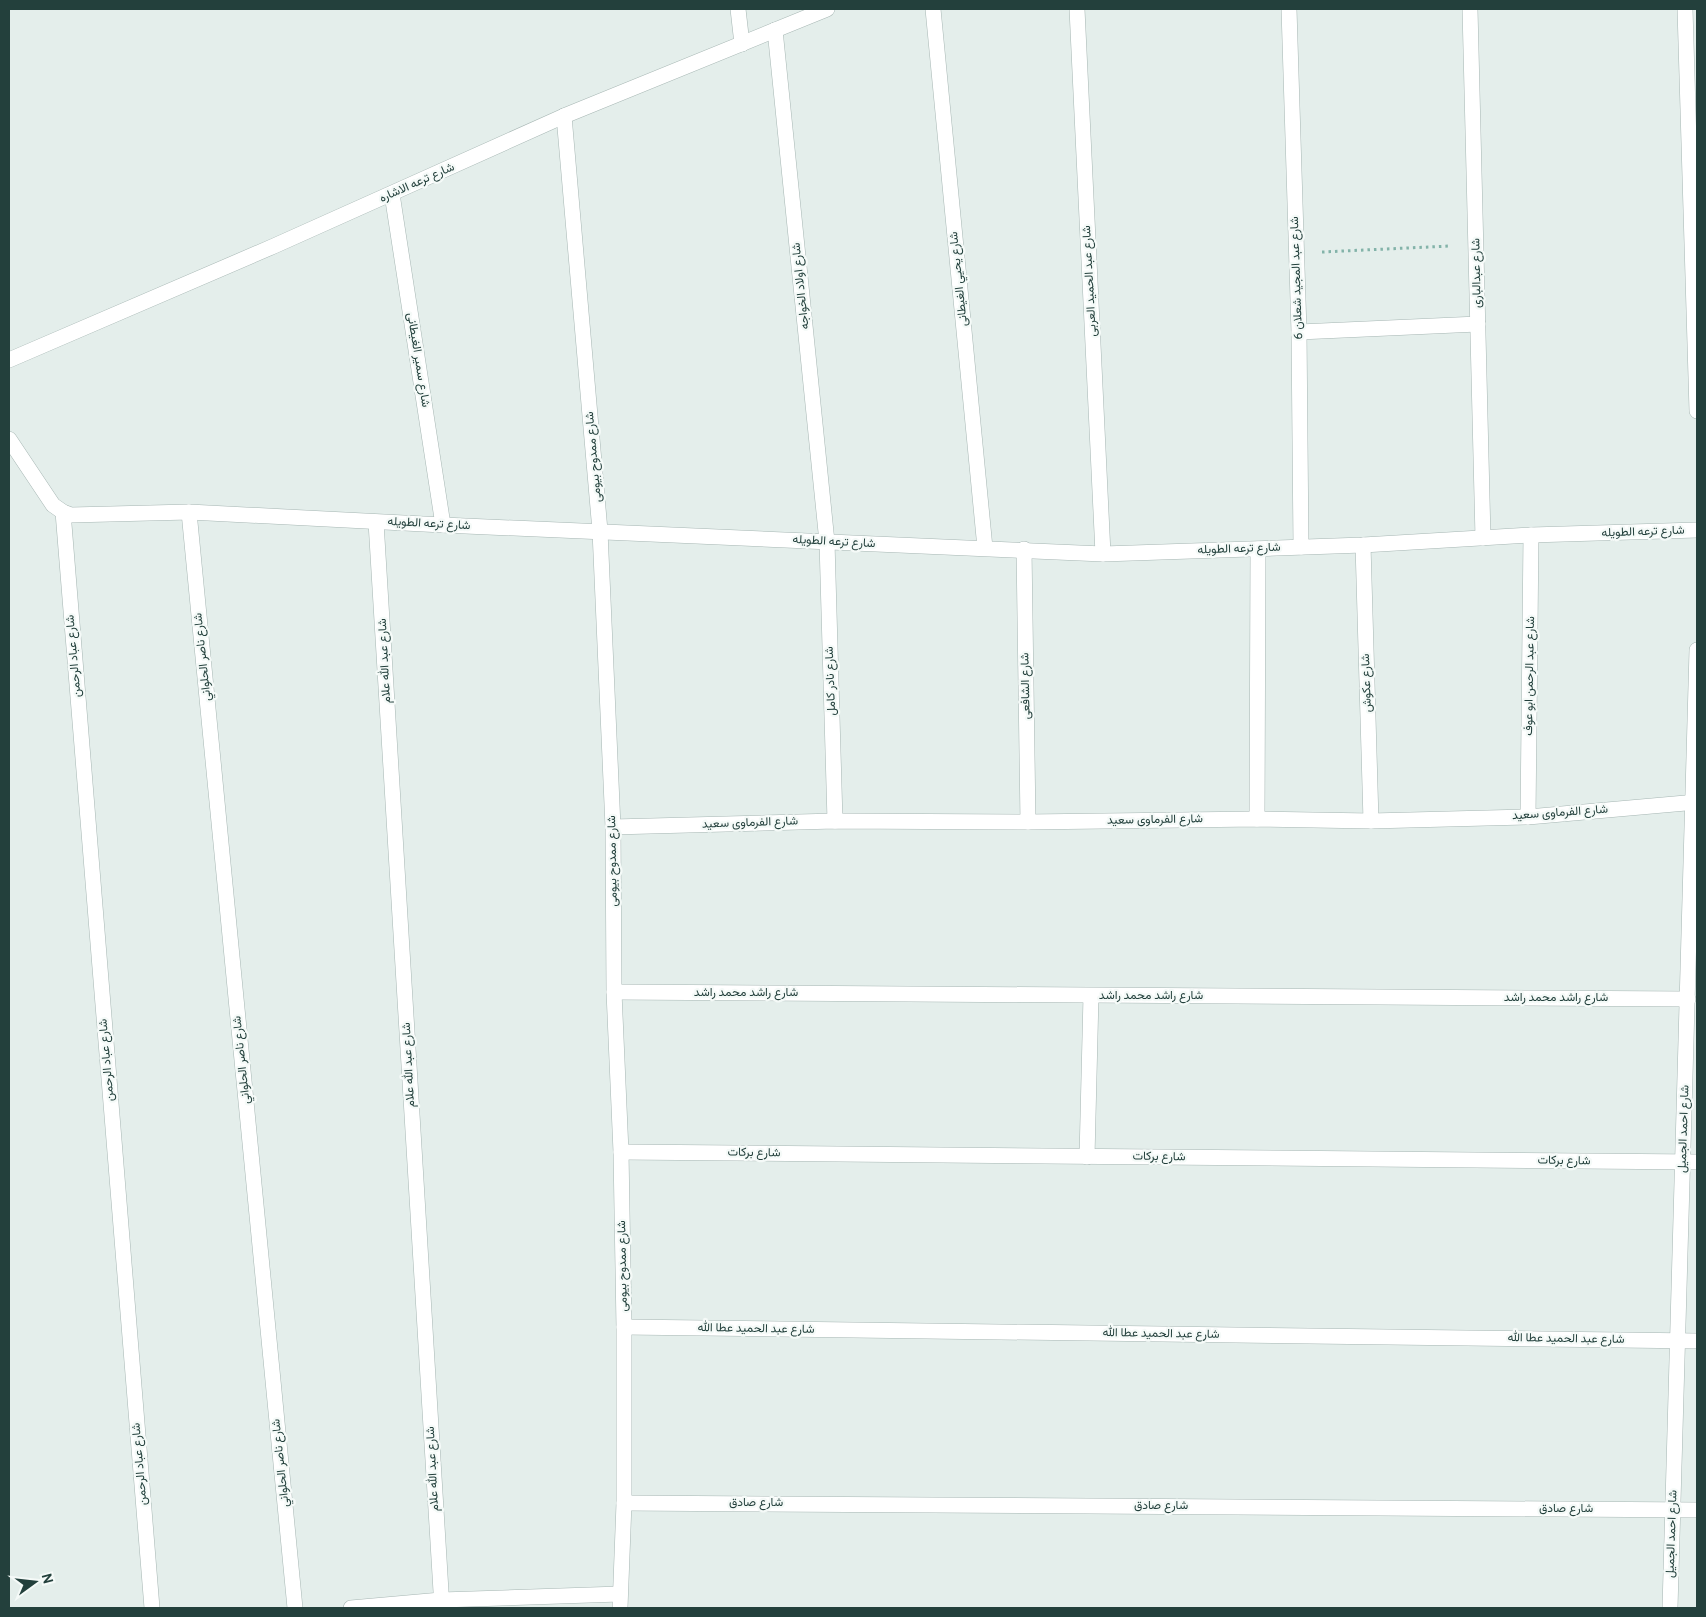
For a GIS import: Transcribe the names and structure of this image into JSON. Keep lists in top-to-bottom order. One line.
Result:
{"streets":{"street":["شارع ترعه الاشاره","شارع عبدالبارى","شارع عبد المجيد شعلان 6","شارع يحيي الغيطانى","شارع عبد الحميد العربى","شارع اولاد الخواجه","شارع سمير الغيطانى","شارع ممدوح بيومى","شارع ترعه الطويله","شارع عباد الرحمن","شارع ناصر الحلواني","شارع عبد الله علام","شارع عبد الرحمن ابو عوف","شارع نادر كامل","شارع عكوش","شارع الشافعى","شارع الفرماوى سعيد","شارع راشد محمد راشد","شارع احمد الجميل","شارع بركات","شارع عبد الحميد عطا الله","شارع صادق"]},"crossings":[["شارع ترعه الاشاره","شارع اولاد الخواجه"],["شارع ترعه الاشاره","شارع سمير الغيطانى"],["شارع ترعه الاشاره","شارع ممدوح بيومى"],["شارع عبدالبارى","شارع ترعه الطويله"],["شارع عبد المجيد شعلان 6","شارع ترعه الطويله"],["شارع يحيي الغيطانى","شارع ترعه الطويله"],["شارع عبد الحميد العربى","شارع ترعه الطويله"],["شارع اولاد الخواجه","شارع ترعه الطويله"],["شارع اولاد الخواجه","شارع نادر كامل"],["شارع سمير الغيطانى","شارع ترعه الطويله"],["شارع ممدوح بيومى","شارع ترعه الطويله"],["شارع ممدوح بيومى","شارع الفرماوى سعيد"],["شارع ممدوح بيومى","شارع راشد محمد راشد"],["شارع ممدوح بيومى","شارع بركات"],["شارع ممدوح بيومى","شارع عبد الحميد عطا الله"],["شارع ممدوح بيومى","شارع صادق"],["شارع ترعه الطويله","شارع عباد الرحمن"],["شارع ترعه الطويله","شارع ناصر الحلواني"],["شارع ترعه الطويله","شارع عبد الله علام"],["شارع ترعه الطويله","شارع عبد الرحمن ابو عوف"],["شارع ترعه الطويله","شارع نادر كامل"],["شارع ترعه الطويله","شارع عكوش"],["شارع ترعه الطويله","شارع الشافعى"],["شارع عبد الرحمن ابو عوف","شارع الفرماوى سعيد"],["شارع نادر كامل","شارع الفرماوى سعيد"],["شارع عكوش","شارع الفرماوى سعيد"],["شارع الشافعى","شارع الفرماوى سعيد"],["شارع الفرماوى سعيد","شارع احمد الجميل"],["شارع راشد محمد راشد","شارع احمد الجميل"],["شارع احمد الجميل","شارع بركات"],["شارع احمد الجميل","شارع عبد الحميد عطا الله"],["شارع احمد الجميل","شارع صادق"]],"north":"right"}
